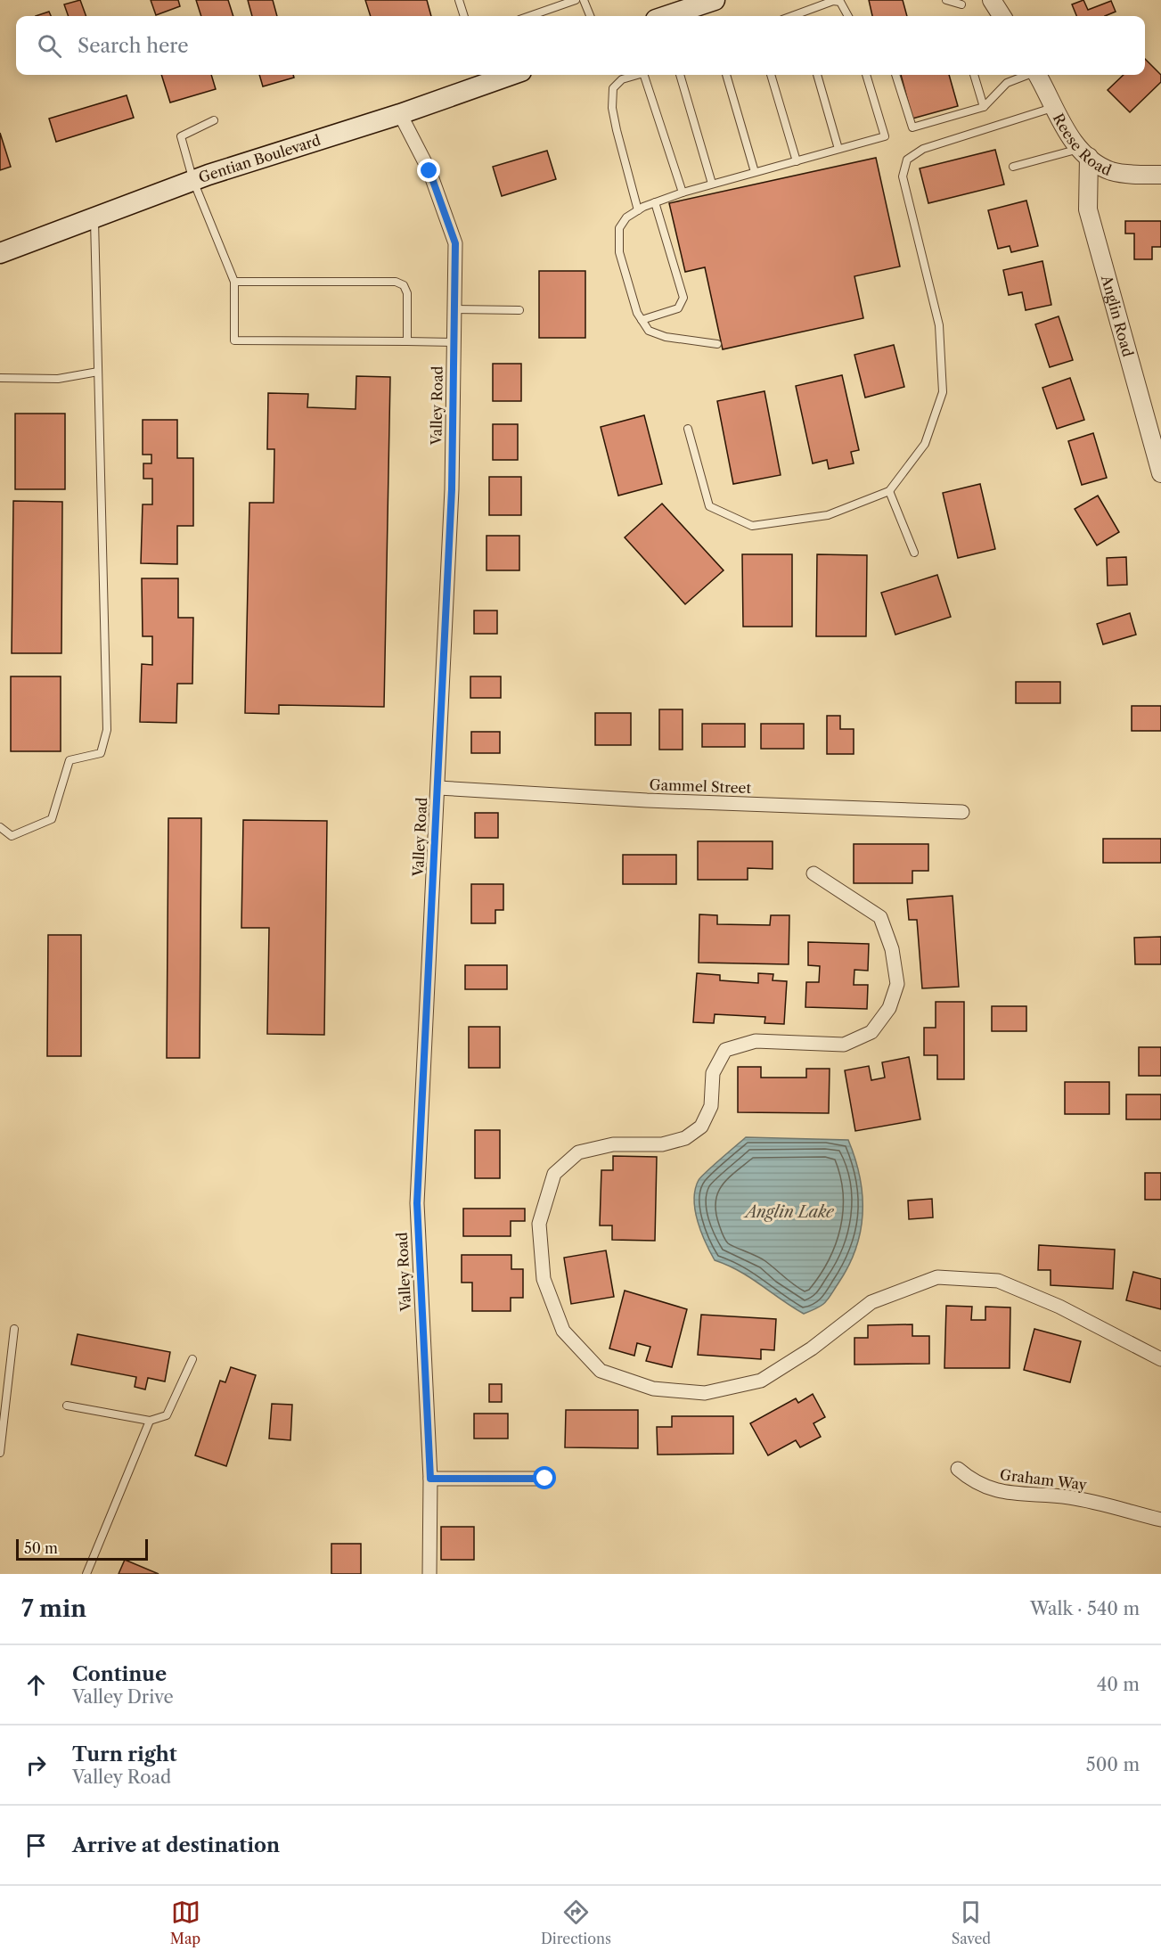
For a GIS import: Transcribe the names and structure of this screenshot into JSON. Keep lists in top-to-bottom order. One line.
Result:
{"streets":{"main road":["Gentian Boulevard"],"street":["Reese Road","Anglin Road","Valley Road","Gammel Street","Graham Way"]},"crossings":[["Reese Road","Anglin Road"],["Gentian Boulevard","Valley Road"],["Valley Road","Gammel Street"]],"water":["Anglin Lake"],"scale_bar":"50 m","page":{"search":"Search here","scale":"50 m","heading":["7 min","Walk · 540 m"],"list":[["Continue","Valley Drive","40 m"],["Turn right","Valley Road","500 m"],"Arrive at destination"],"nav":["Map","Directions","Saved"]}}
